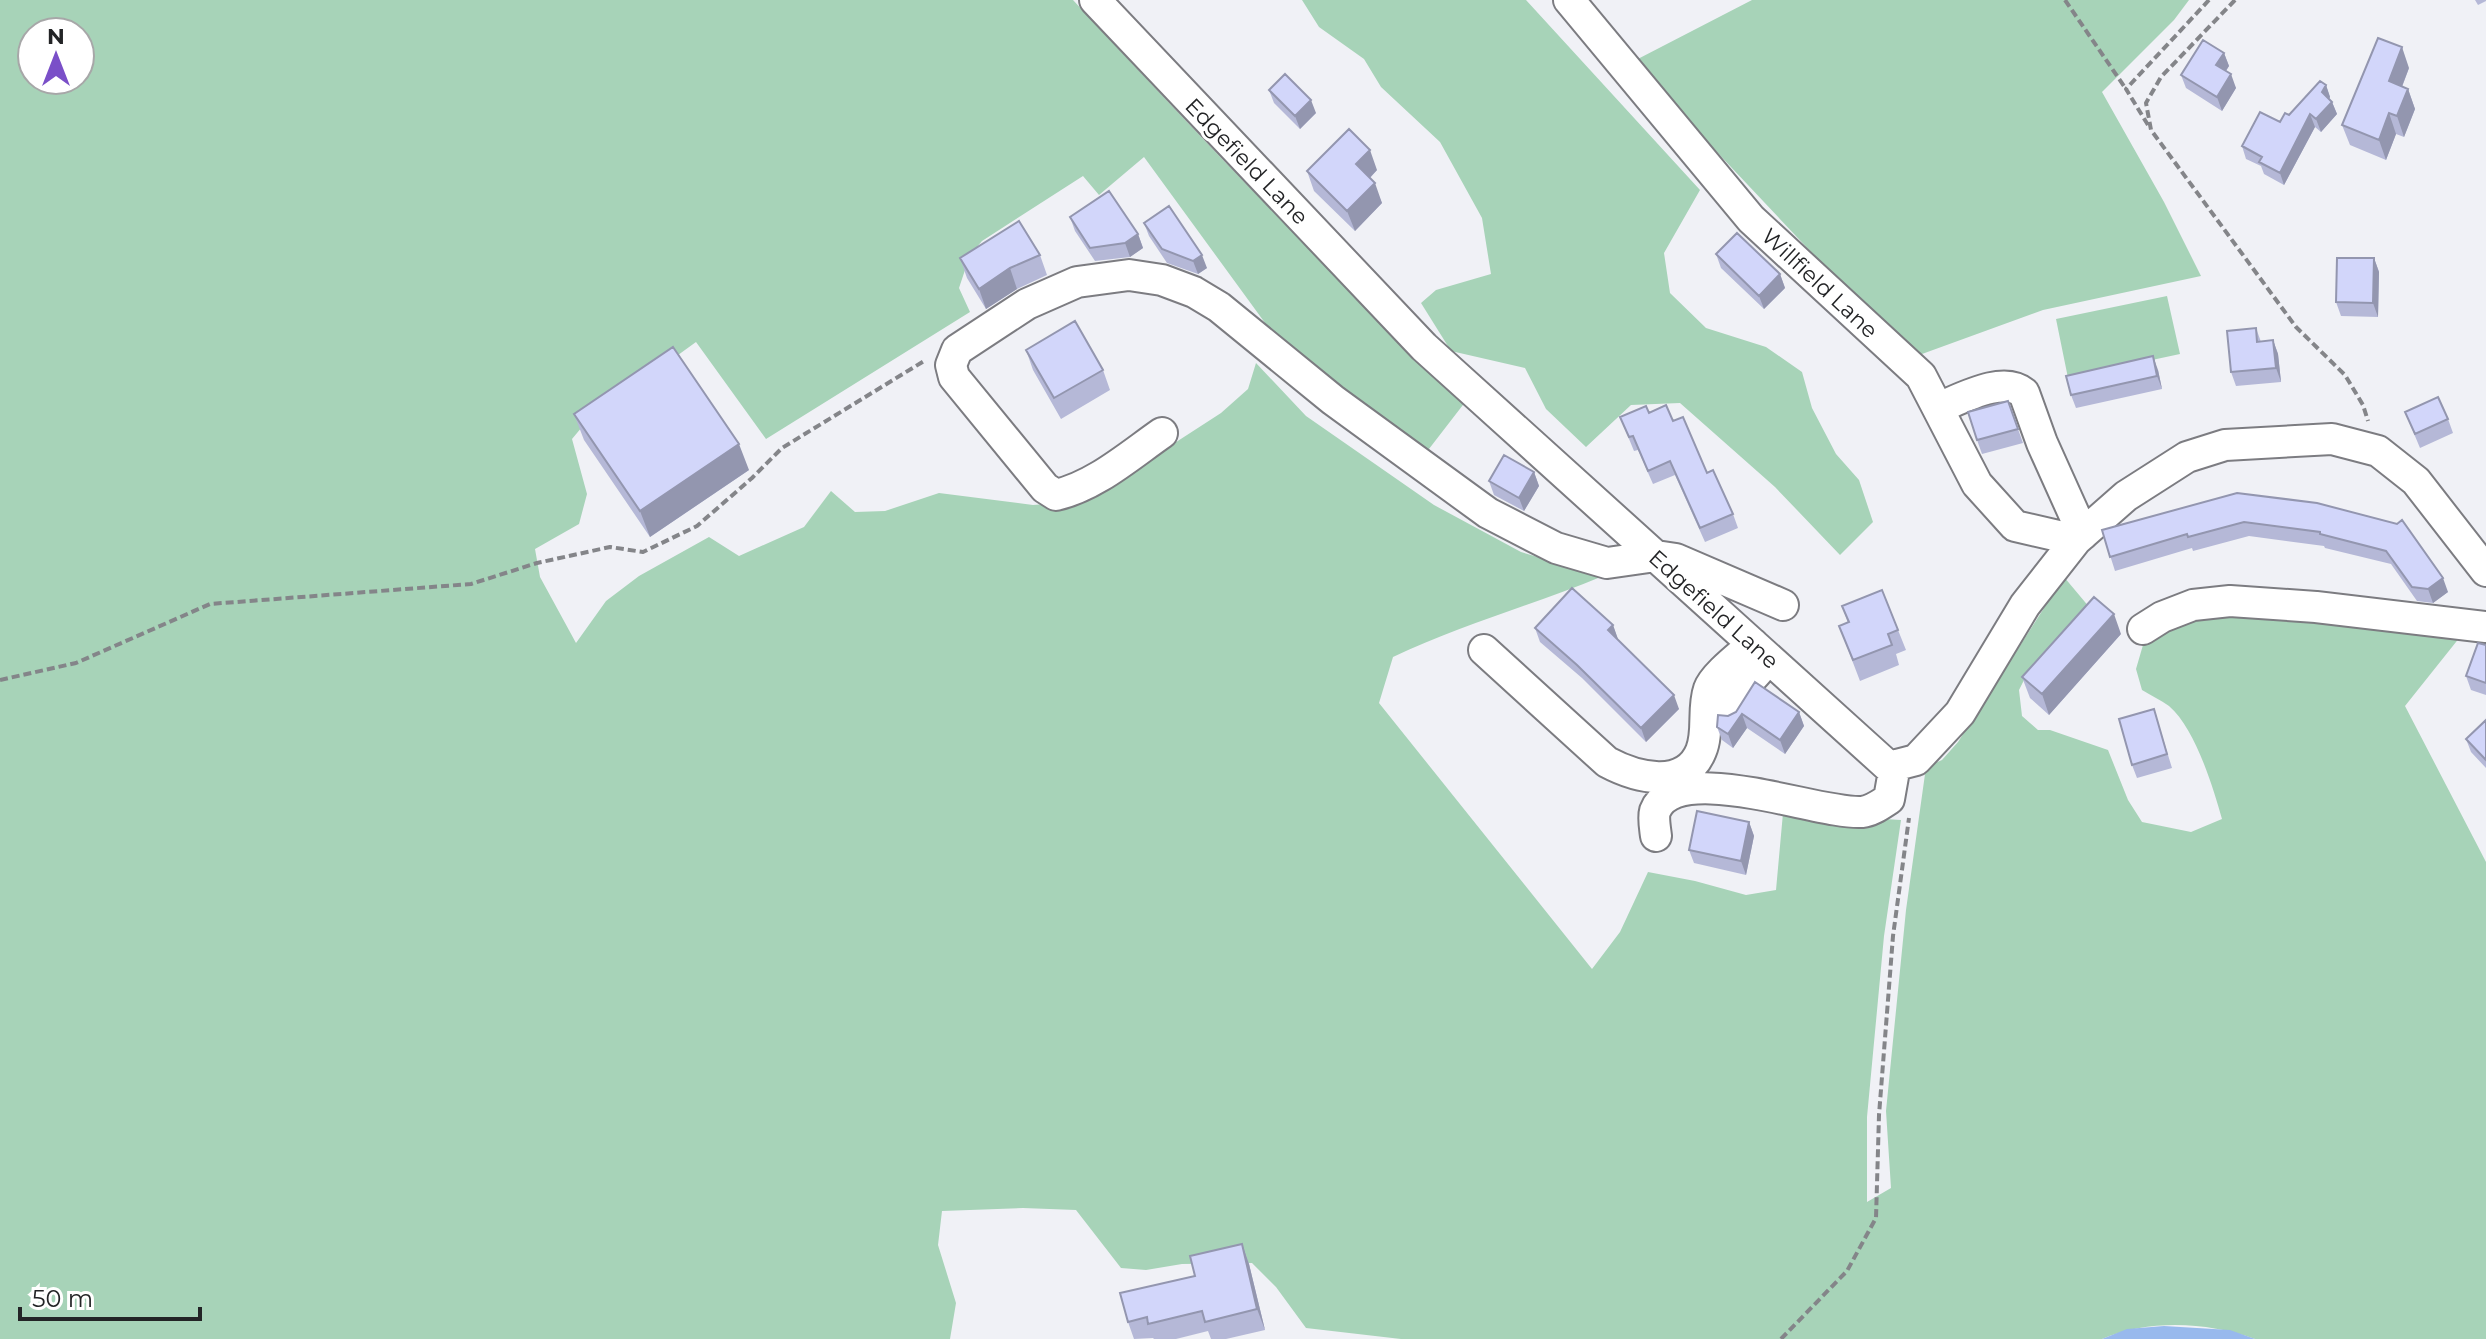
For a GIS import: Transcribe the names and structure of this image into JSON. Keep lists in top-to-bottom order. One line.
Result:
{"streets":{"street":["Edgefield Lane","Willfield Lane"]},"scale_bar":"50 m","north":"top"}
